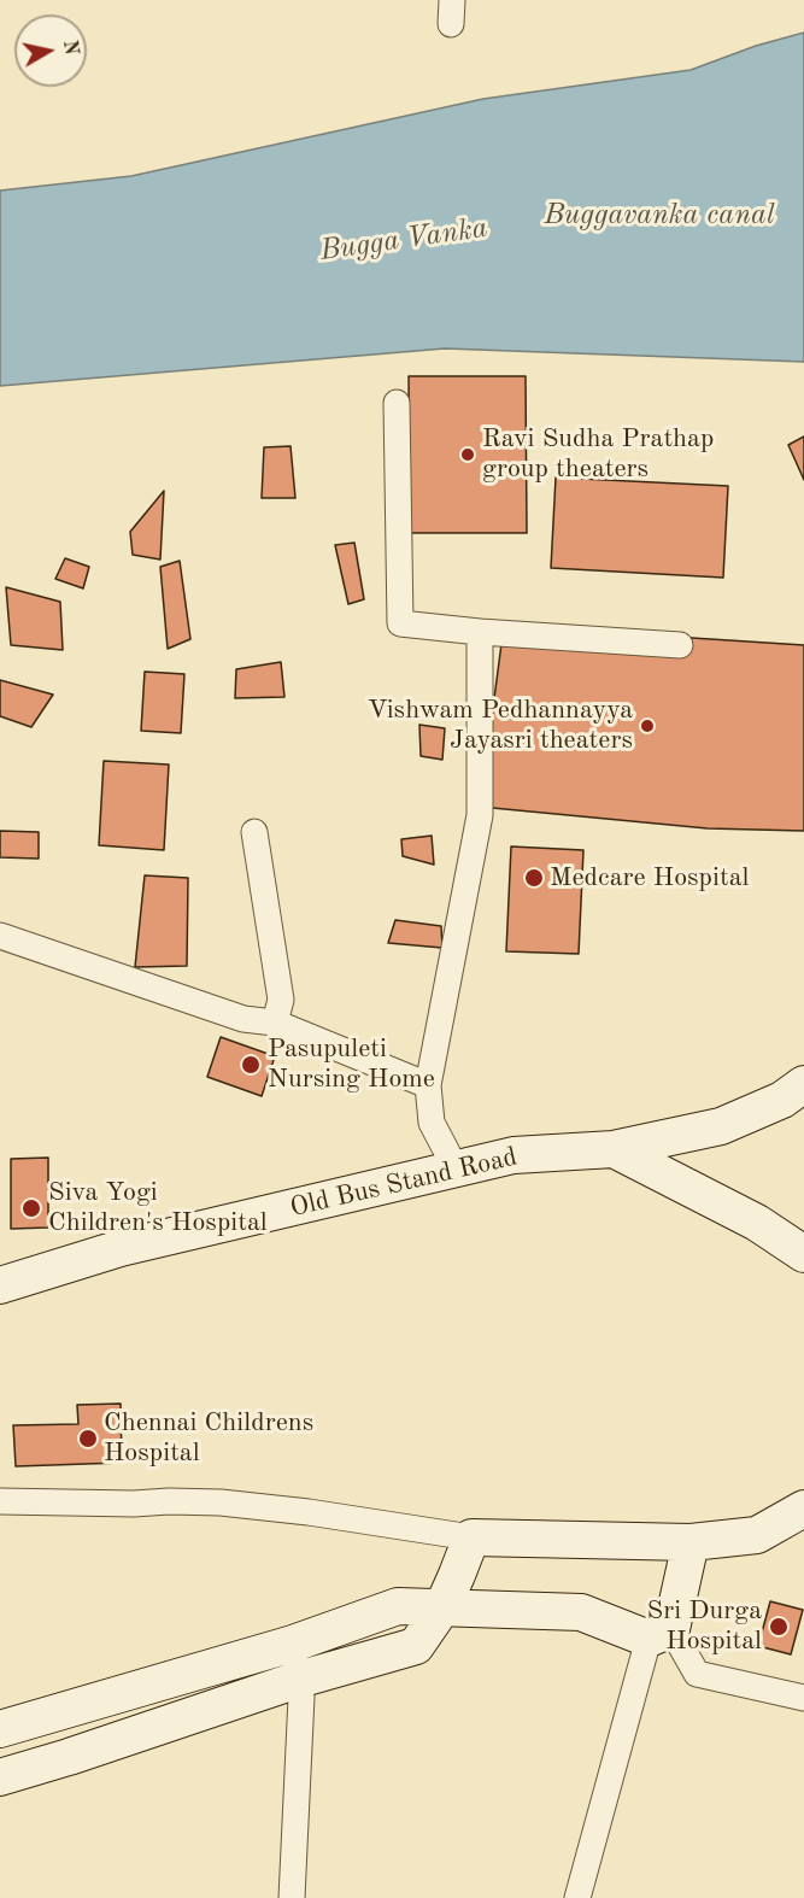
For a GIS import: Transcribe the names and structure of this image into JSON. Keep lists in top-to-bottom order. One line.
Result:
{"streets":{"main road":["Old Bus Stand Road"]},"water":["Buggavanka canal","Bugga Vanka"],"places":["Ravi Sudha Prathap group theaters","Vishwam Pedhannayya Jayasri theaters","Medcare Hospital","Pasupuleti Nursing Home","Siva Yogi Children's Hospital","Chennai Childrens Hospital","Sri Durga Hospital"],"north":"right"}
